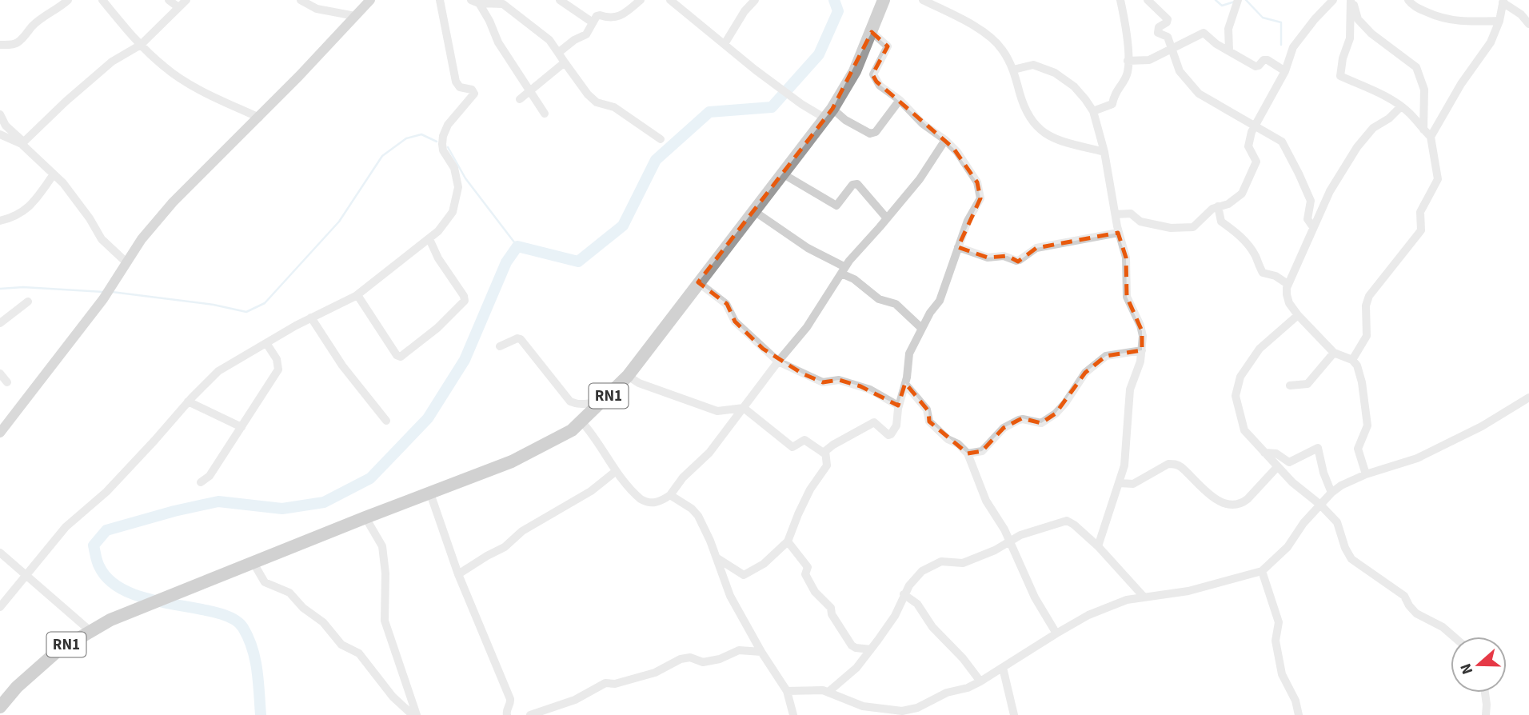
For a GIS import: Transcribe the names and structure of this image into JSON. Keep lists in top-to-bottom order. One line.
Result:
{"streets":{"highway":["RN1"]},"north":"left"}
